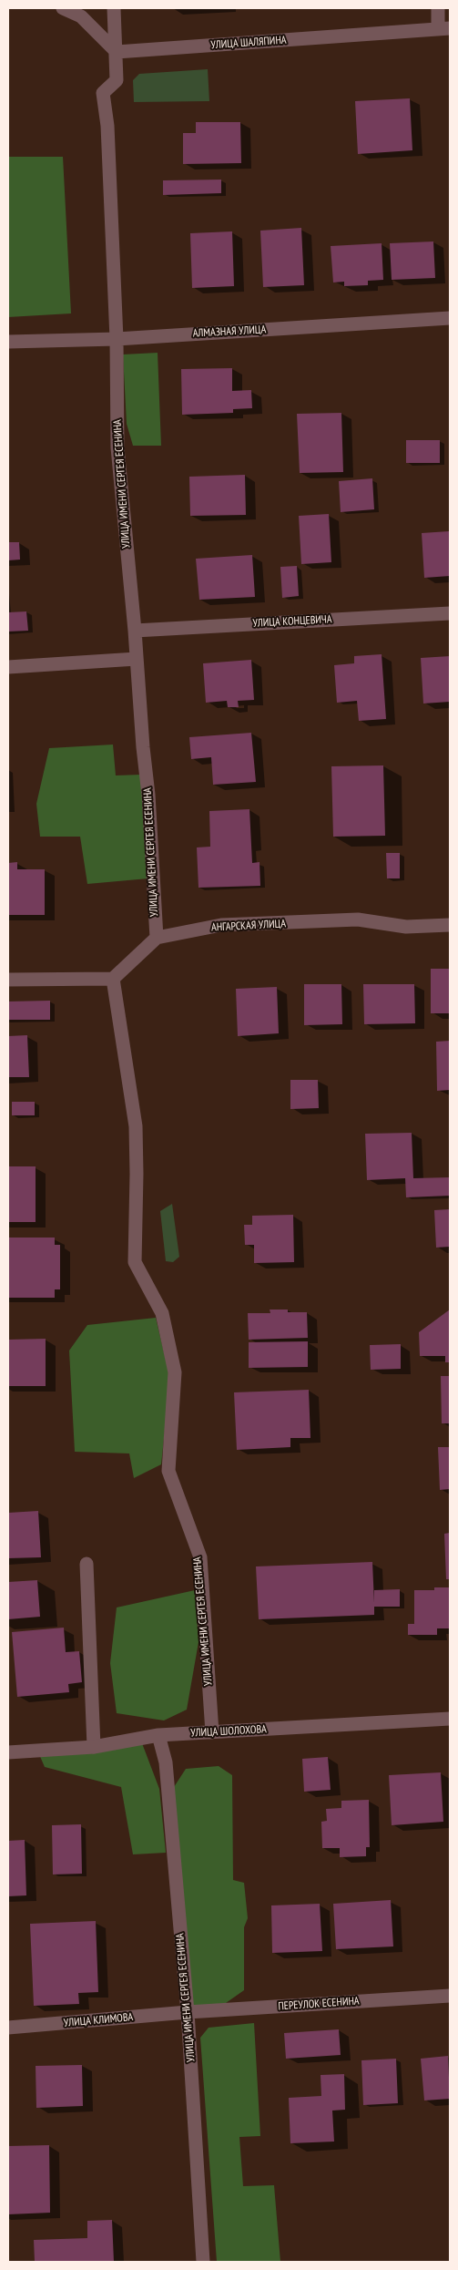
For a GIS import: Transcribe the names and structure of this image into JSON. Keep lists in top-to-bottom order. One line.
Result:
{"streets":{"street":["УЛИЦА ШАЛЯПИНА","АЛМАЗНАЯ УЛИЦА","УЛИЦА ИМЕНИ СЕРГЕЯ ЕСЕНИНА","УЛИЦА КОНЦЕВИЧА","АНГАРСКАЯ УЛИЦА","УЛИЦА ШОЛОХОВА","ПЕРЕУЛОК ЕСЕНИНА","УЛИЦА КЛИМОВА"]},"crossings":[["УЛИЦА ШАЛЯПИНА","УЛИЦА ИМЕНИ СЕРГЕЯ ЕСЕНИНА"],["АЛМАЗНАЯ УЛИЦА","УЛИЦА ИМЕНИ СЕРГЕЯ ЕСЕНИНА"],["УЛИЦА ИМЕНИ СЕРГЕЯ ЕСЕНИНА","УЛИЦА КОНЦЕВИЧА"],["УЛИЦА ИМЕНИ СЕРГЕЯ ЕСЕНИНА","АНГАРСКАЯ УЛИЦА"],["УЛИЦА ИМЕНИ СЕРГЕЯ ЕСЕНИНА","УЛИЦА ШОЛОХОВА"],["УЛИЦА ИМЕНИ СЕРГЕЯ ЕСЕНИНА","ПЕРЕУЛОК ЕСЕНИНА"],["УЛИЦА ИМЕНИ СЕРГЕЯ ЕСЕНИНА","УЛИЦА КЛИМОВА"],["ПЕРЕУЛОК ЕСЕНИНА","УЛИЦА КЛИМОВА"]]}
